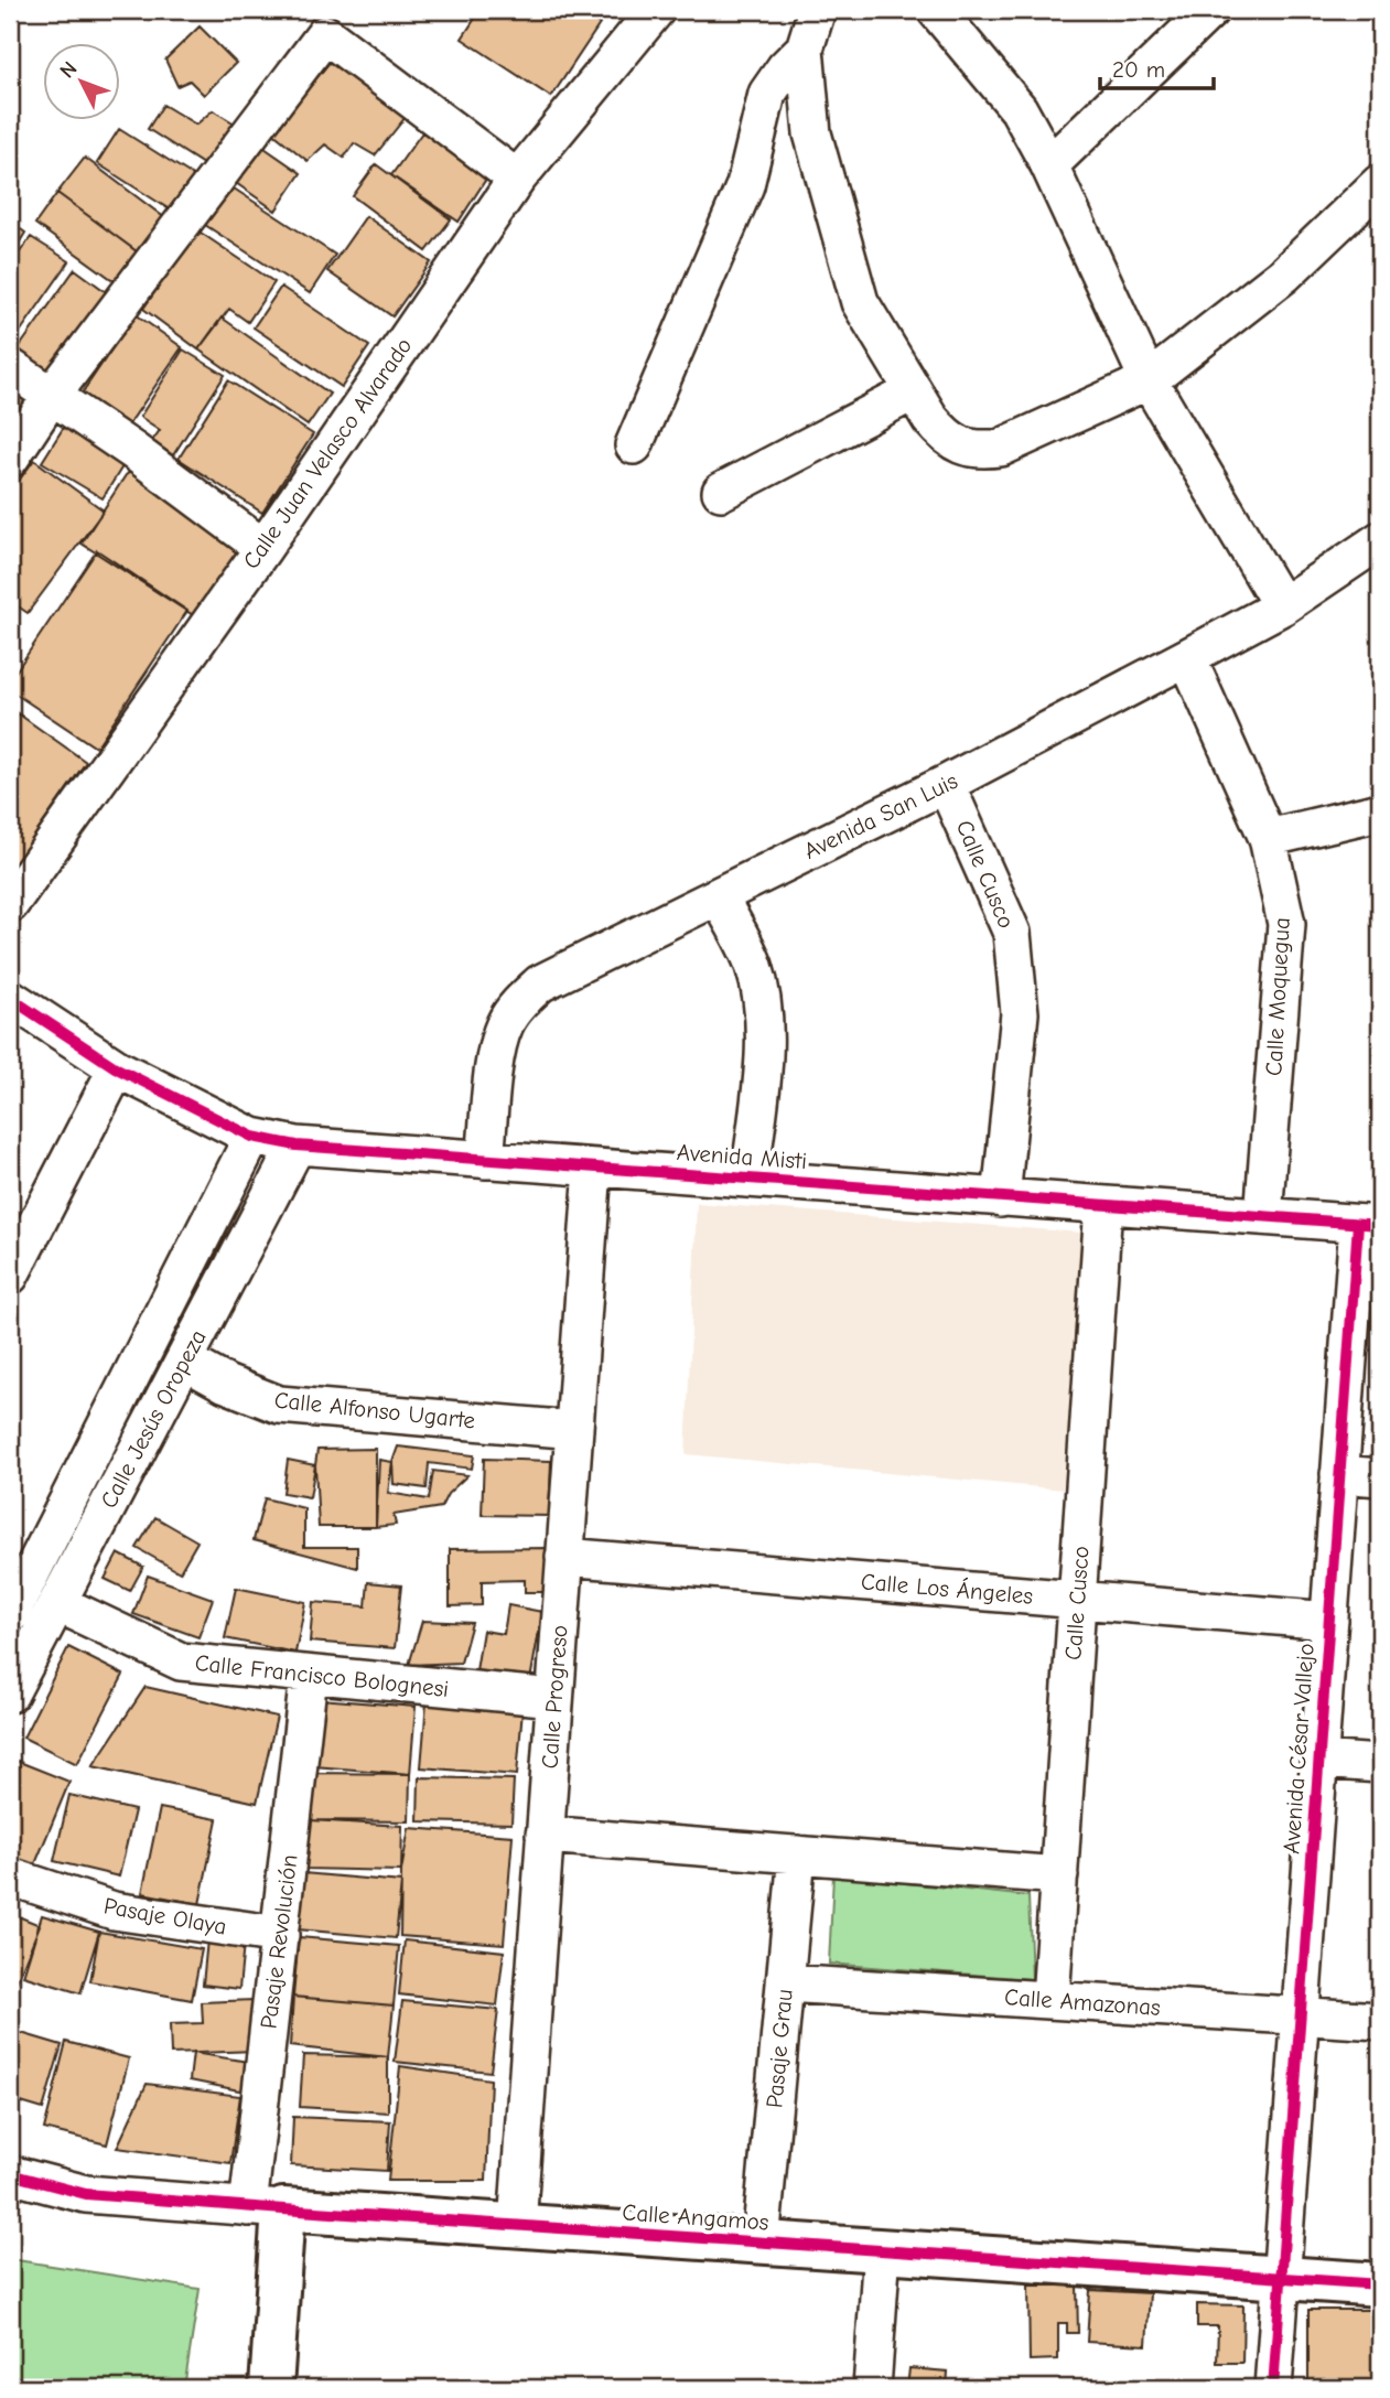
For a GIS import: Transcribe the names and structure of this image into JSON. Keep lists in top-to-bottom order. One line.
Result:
{"streets":{"street":["Calle Juan Velasco Alvarado","Avenida San Luis","Calle Cusco","Calle Moquegua","Avenida Misti","Calle Alfonso Ugarte","Calle Jesús Oropeza","Calle Los Ángeles","Calle Francisco Bolognesi","Calle Progreso","Avenida César Vallejo","Pasaje Olaya","Pasaje Revolución","Calle Amazonas","Pasaje Grau","Calle Angamos"]},"crossings":[["Avenida San Luis","Calle Cusco"],["Avenida San Luis","Calle Moquegua"],["Avenida San Luis","Avenida Misti"],["Calle Cusco","Avenida Misti"],["Calle Cusco","Calle Los Ángeles"],["Calle Cusco","Calle Amazonas"],["Calle Moquegua","Avenida Misti"],["Avenida Misti","Calle Jesús Oropeza"],["Avenida Misti","Calle Progreso"],["Avenida Misti","Avenida César Vallejo"],["Calle Alfonso Ugarte","Calle Jesús Oropeza"],["Calle Alfonso Ugarte","Calle Progreso"],["Calle Jesús Oropeza","Calle Francisco Bolognesi"],["Calle Los Ángeles","Calle Progreso"],["Calle Los Ángeles","Avenida César Vallejo"],["Calle Francisco Bolognesi","Calle Progreso"],["Calle Francisco Bolognesi","Pasaje Revolución"],["Calle Progreso","Calle Angamos"],["Avenida César Vallejo","Calle Amazonas"],["Avenida César Vallejo","Calle Angamos"],["Pasaje Olaya","Pasaje Revolución"],["Pasaje Revolución","Calle Angamos"],["Calle Amazonas","Pasaje Grau"],["Pasaje Grau","Calle Angamos"]],"scale_bar":"20 m","north":"top left"}
